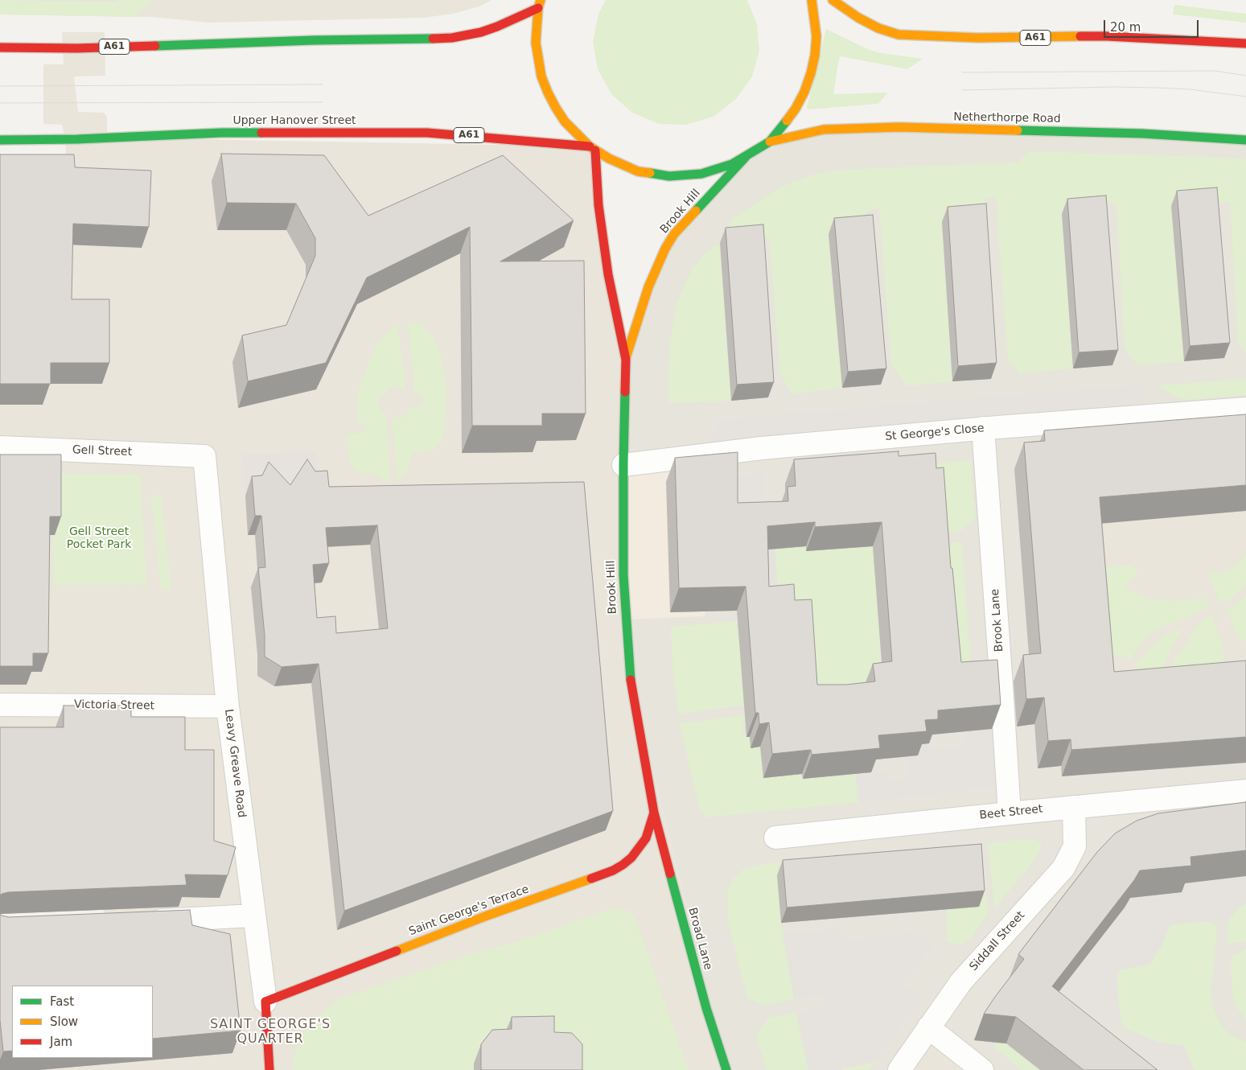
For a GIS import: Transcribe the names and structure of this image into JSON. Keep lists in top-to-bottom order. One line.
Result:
{"streets":{"main road":["A61","Netherthorpe Road","Upper Hanover Street","Brook Hill","Leavy Greave Road","Saint George's Terrace","Broad Lane"],"street":["St George's Close","Gell Street","Brook Lane","Victoria Street","Beet Street","Siddall Street"]},"crossings":[["Upper Hanover Street","Brook Hill"],["Brook Hill","St George's Close"],["Brook Hill","Saint George's Terrace"],["Brook Hill","Broad Lane"],["St George's Close","Brook Lane"],["Gell Street","Leavy Greave Road"],["Brook Lane","Beet Street"],["Victoria Street","Leavy Greave Road"],["Leavy Greave Road","Saint George's Terrace"],["Beet Street","Siddall Street"],["Saint George's Terrace","Broad Lane"]],"districts":["SAINT GEORGE'S QUARTER"],"parks":["Gell Street Pocket Park"],"legend":["Fast","Slow","Jam"],"scale_bar":"20 m"}
